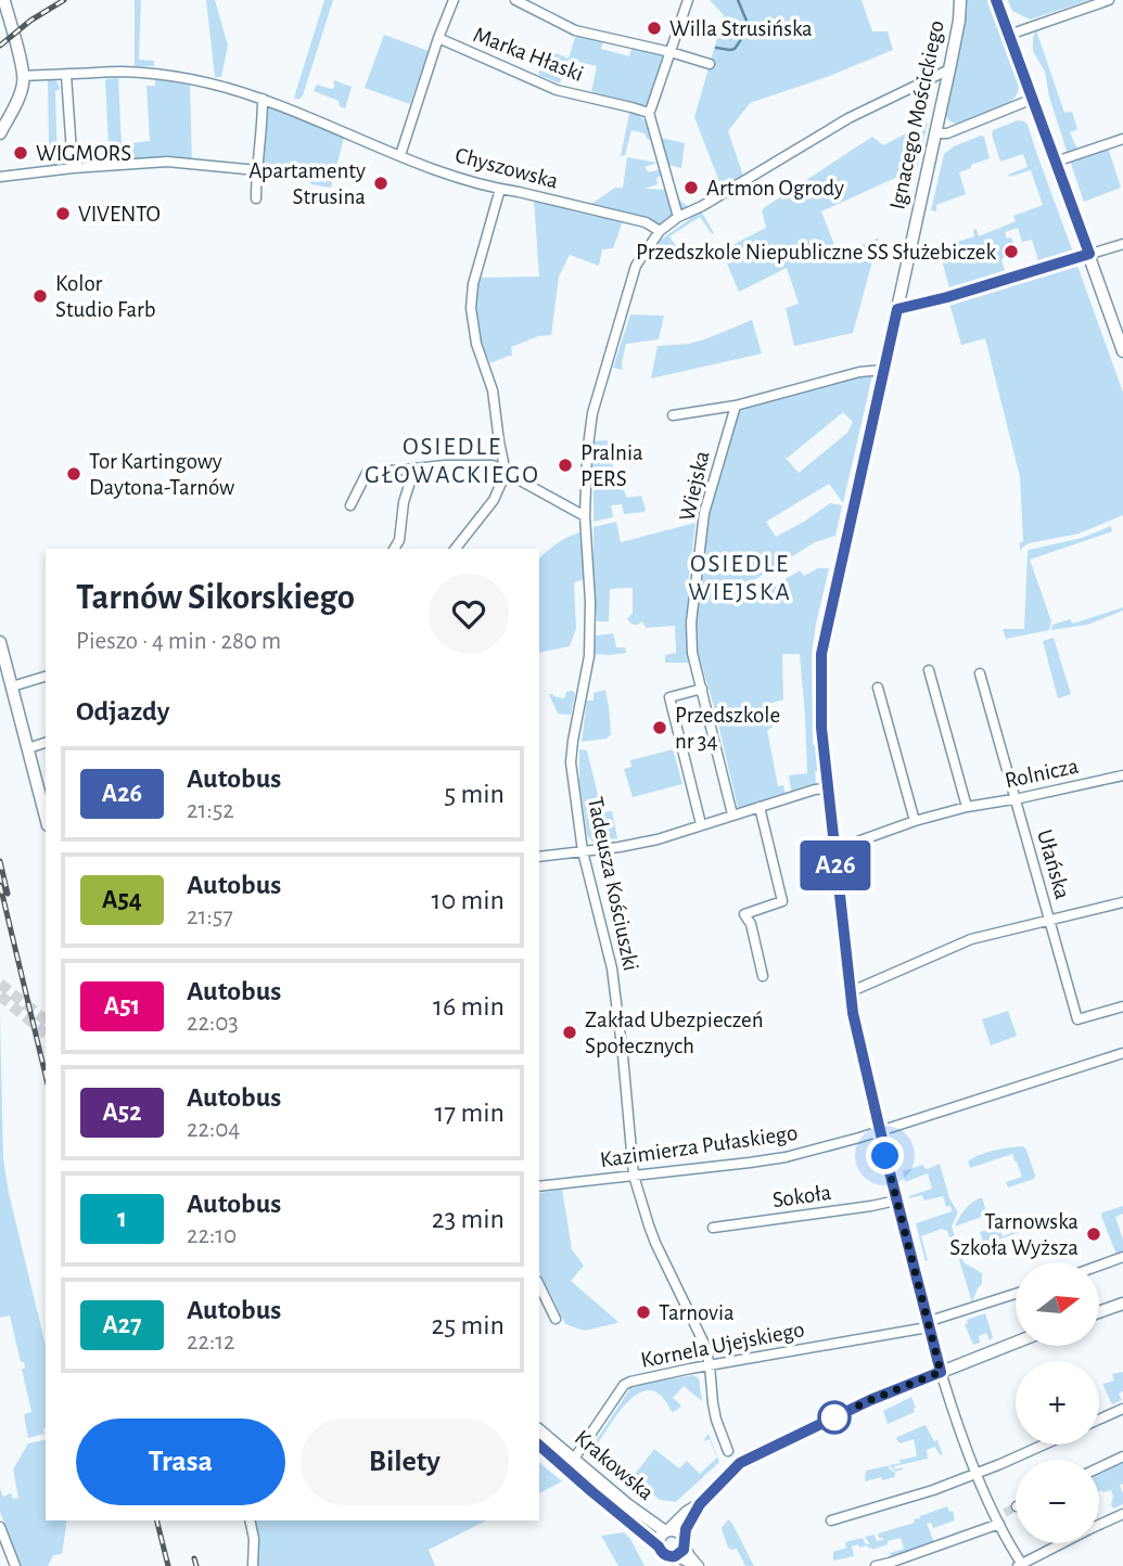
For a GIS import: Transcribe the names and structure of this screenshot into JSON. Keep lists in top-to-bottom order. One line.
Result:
{"streets":{"street":["Marka Hłaski","Ignacego Mościckiego","Chyszowska","Wiejska","Rolnicza","Ułańska","Tadeusza Kościuszki","Kazimierza Pułaskiego","Sokoła","Kornela Ujejskiego","Krakowska"]},"crossings":[["Ignacego Mościckiego","Rolnicza"],["Ignacego Mościckiego","Kazimierza Pułaskiego"],["Ignacego Mościckiego","Sokoła"],["Ignacego Mościckiego","Kornela Ujejskiego"],["Chyszowska","Tadeusza Kościuszki"],["Rolnicza","Ułańska"],["Tadeusza Kościuszki","Kazimierza Pułaskiego"],["Tadeusza Kościuszki","Kornela Ujejskiego"],["Kornela Ujejskiego","Krakowska"]],"districts":["OSIEDLE GŁOWACKIEGO","OSIEDLE WIEJSKA"],"places":["Willa Strusińska","WIGMORS","Apartamenty Strusina","Artmon Ogrody","VIVENTO","Przedszkole Niepubliczne SS Służebiczek","Kolor Studio Farb","Pralnia PERS","Tor Kartingowy Daytona-Tarnów","Przedszkole nr 34","Zakład Ubezpieczeń Społecznych","Tarnowska Szkoła Wyższa","Tarnovia"],"lines":["bus line A26"],"north":"right","page":{"on_map":"A26","heading":[["Tarnów Sikorskiego","Pieszo · 4 min · 280 m"],"Odjazdy"],"list":[{"mark":"A26","name":"Autobus","note":"21:52","value":"5 min"},{"mark":"A54","name":"Autobus","note":"21:57","value":"10 min"},{"mark":"A51","name":"Autobus","note":"22:03","value":"16 min"},{"mark":"A52","name":"Autobus","note":"22:04","value":"17 min"},{"mark":"1","name":"Autobus","note":"22:10","value":"23 min"},{"mark":"A27","name":"Autobus","note":"22:12","value":"25 min"}],"map_buttons":["+","−"],"buttons":["Trasa","Bilety"]}}
